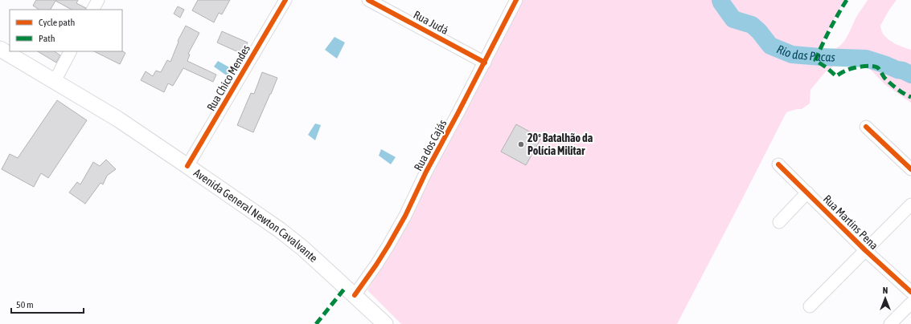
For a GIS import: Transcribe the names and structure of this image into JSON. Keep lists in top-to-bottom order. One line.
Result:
{"streets":{"main road":["Avenida General Newton Cavalvante"],"street":["Rua Judá","Rua Chico Mendes","Rua dos Cajás","Rua Martins Pena"]},"crossings":[["Rua Judá","Rua dos Cajás"],["Rua Chico Mendes","Avenida General Newton Cavalvante"],["Rua dos Cajás","Avenida General Newton Cavalvante"]],"water":["Rio das Pacas"],"places":["20º Batalhão da Polícia Militar"],"legend":["Cycle path","Path"],"scale_bar":"50 m","north":"top"}
